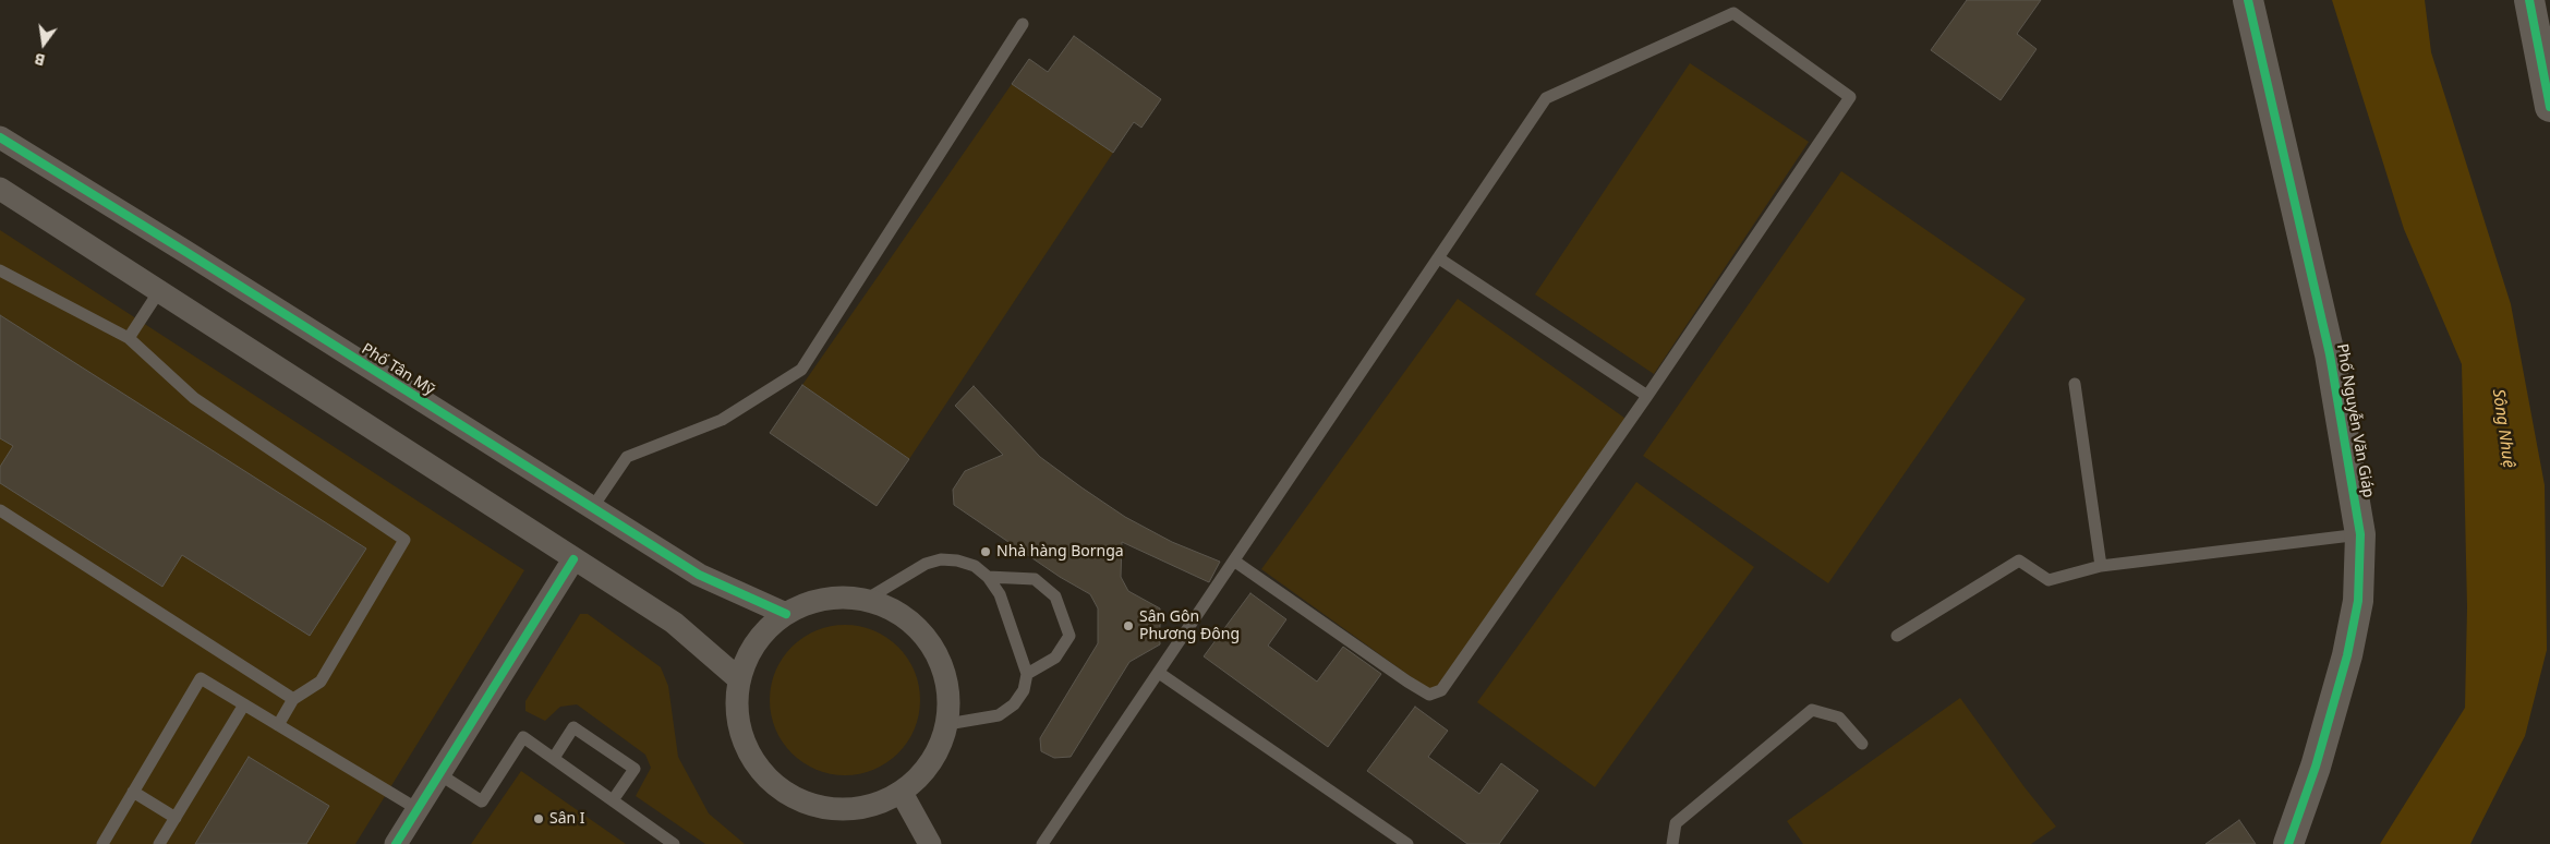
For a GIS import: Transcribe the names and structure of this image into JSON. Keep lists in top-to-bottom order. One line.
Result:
{"streets":{"street":["Phố Tân Mỹ","Phố Nguyễn Văn Giáp"]},"water":["Sông Nhuệ"],"places":["Nhà hàng Bornga","Sân Gôn Phương Đông","Sân I"],"north":"bottom"}
